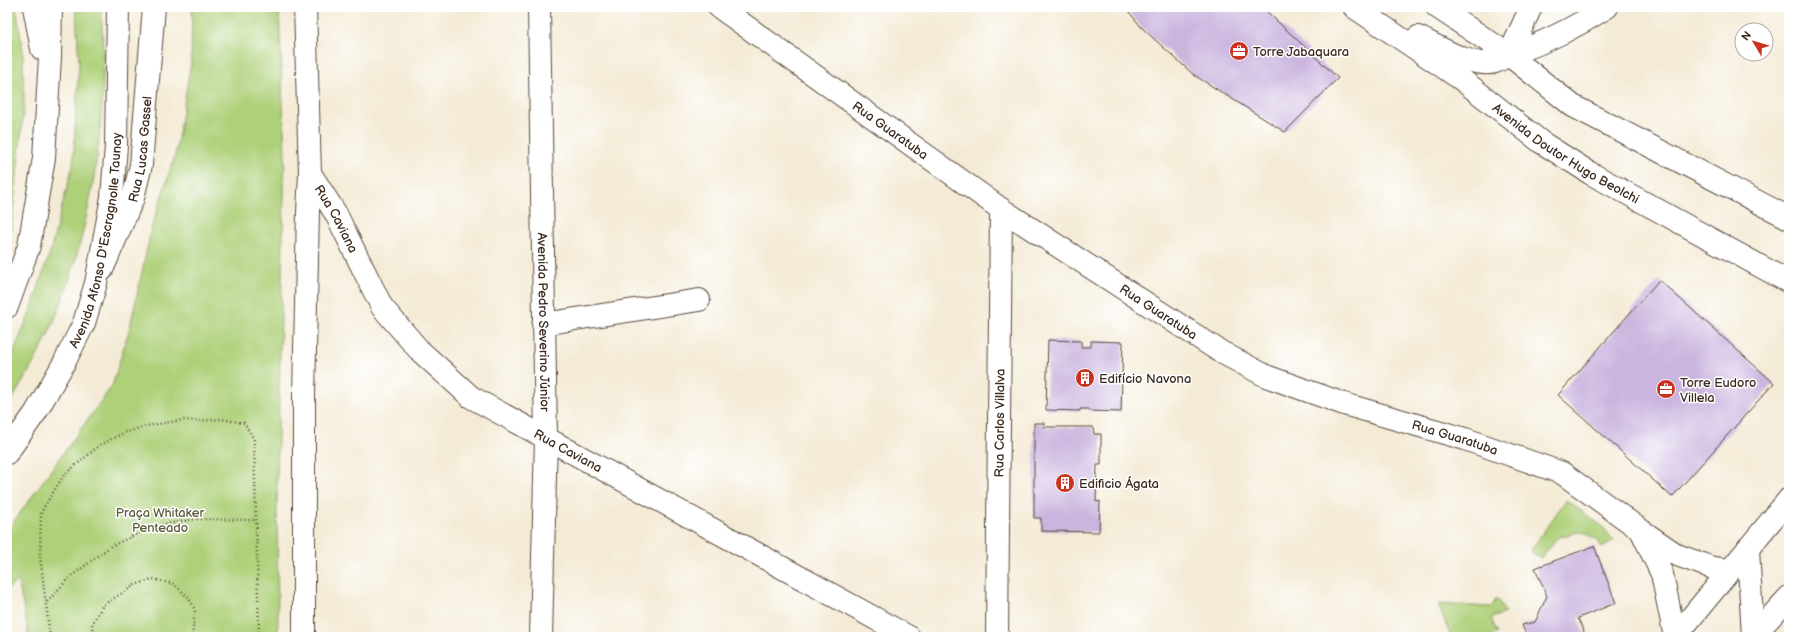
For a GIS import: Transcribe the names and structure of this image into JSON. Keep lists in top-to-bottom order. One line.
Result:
{"streets":{"main road":["Rua Guaratuba","Rua Lucas Gassel","Avenida Doutor Hugo Beolchi","Rua Caviana","Avenida Afonso D'Escragnolle Taunay","Avenida Pedro Severino Júnior","Rua Carlos Villalva"]},"crossings":[["Rua Guaratuba","Rua Carlos Villalva"],["Rua Lucas Gassel","Avenida Afonso D'Escragnolle Taunay"],["Rua Caviana","Avenida Pedro Severino Júnior"]],"parks":["Praça Whitaker Penteado"],"places":{"office":["Torre Jabaquara","Torre Eudoro Villela"],"building":["Edifício Navona","Edificio Ágata"]},"north":"top left"}
